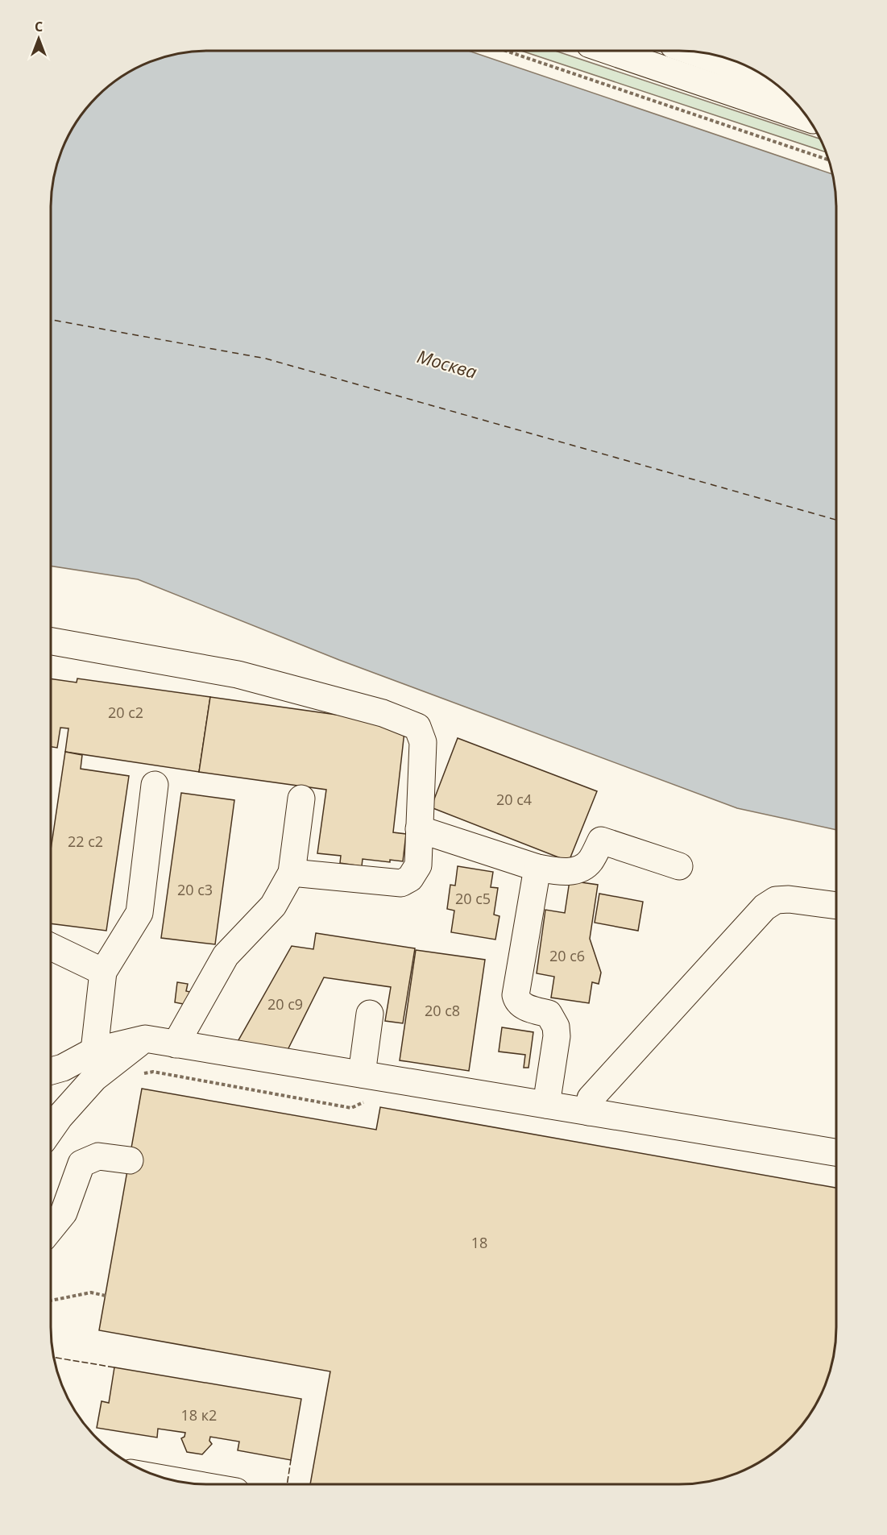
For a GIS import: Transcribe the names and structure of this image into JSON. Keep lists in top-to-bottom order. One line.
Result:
{"water":["Москва"],"house_numbers":["20 с2","20 с4","22 с2","20 с3","20 с5","20 с6","20 с9","20 с8","18","18 к2"],"north":"top"}
